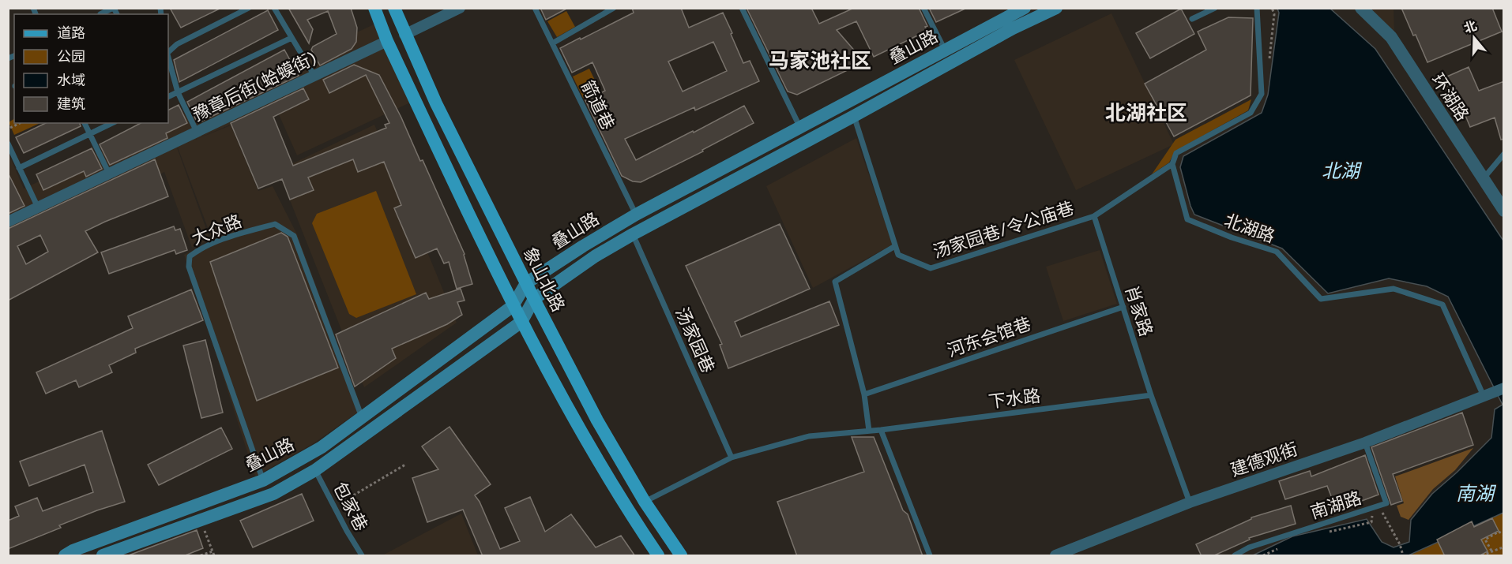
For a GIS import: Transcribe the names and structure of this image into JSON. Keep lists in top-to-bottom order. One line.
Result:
{"streets":{"main road":["叠山路","象山北路"],"street":["豫章后街(蛤蟆街)","环湖路","建德观街"],"lane":["箭道巷","北湖路","大众路","汤家园巷/令公庙巷","肖家路","河东会馆巷","汤家园巷","下水路","南湖路","包家巷"]},"crossings":[["叠山路","箭道巷"],["叠山路","大众路"],["叠山路","象山北路"],["叠山路","汤家园巷"],["叠山路","包家巷"],["北湖路","建德观街"],["汤家园巷/令公庙巷","肖家路"],["象山北路","下水路"],["肖家路","河东会馆巷"],["肖家路","下水路"],["肖家路","建德观街"],["汤家园巷","下水路"],["建德观街","南湖路"]],"districts":["马家池社区","北湖社区"],"water":["北湖","南湖"],"legend":["道路","公园","水域","建筑"],"north":"top"}
